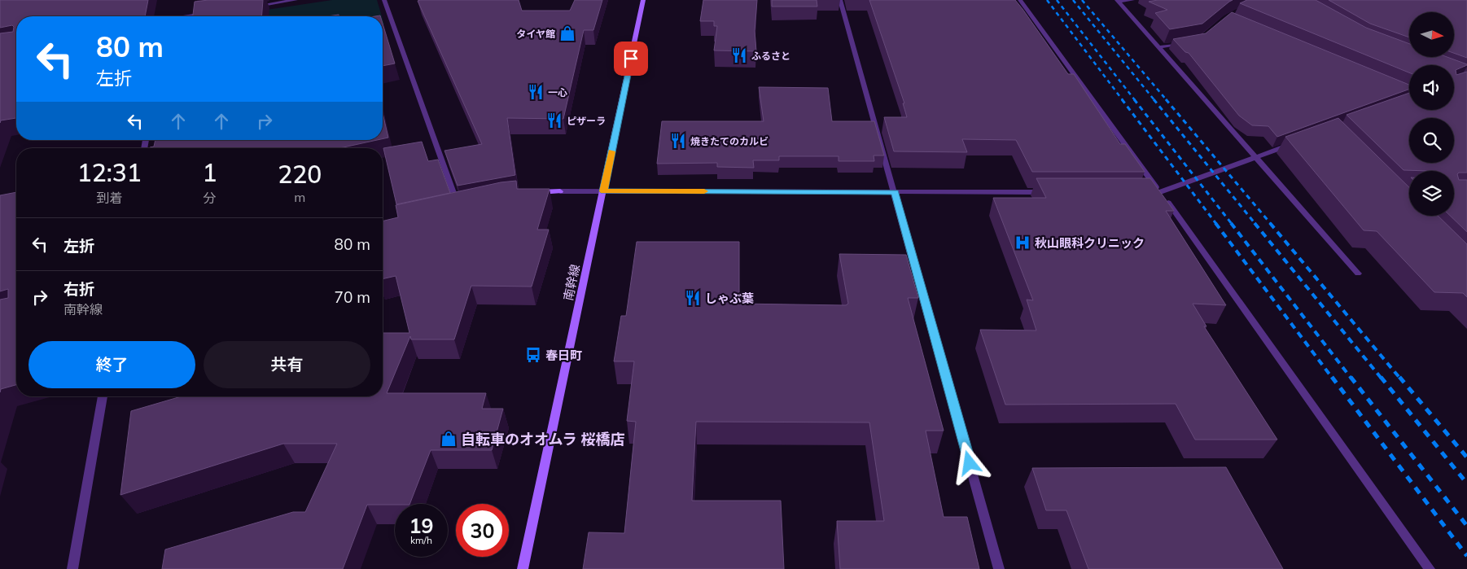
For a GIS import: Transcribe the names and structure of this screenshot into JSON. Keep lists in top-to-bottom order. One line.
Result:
{"streets":{"main road":["南幹線"]},"places":{"shop":["タイヤ館","自転車のオオムラ 桜橋店"],"restaurant":["ふるさと","一心","ピザーラ","焼きたてのカルビ","しゃぶ葉"],"hospital":["秋山眼科クリニック"],"bus stop":["春日町"]},"north":"right","page":{"turn":["80 m","左折"],"eta":["12:31","到着","1","分","220","m"],"list":[{"name":"左折","value":"80 m"},{"name":"右折","note":"南幹線","value":"70 m"}],"buttons":["終了","共有"],"speed":"19 km/h","limit":"30"}}
